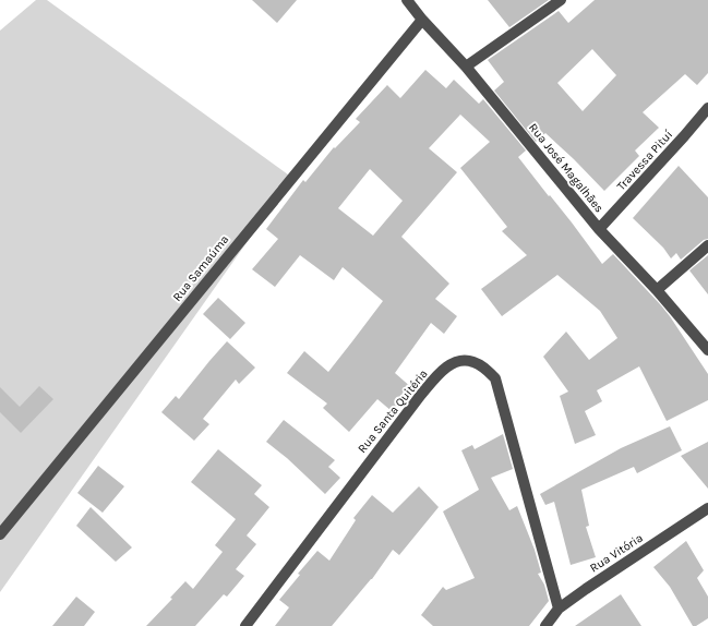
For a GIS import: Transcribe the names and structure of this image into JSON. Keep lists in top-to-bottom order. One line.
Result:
{"streets":{"street":["Travessa Pituí","Rua José Magalhães","Rua Samaúma","Rua Santa Quitéria","Rua Vitória"]},"crossings":[["Travessa Pituí","Rua José Magalhães"],["Rua José Magalhães","Rua Samaúma"],["Rua Santa Quitéria","Rua Vitória"]]}
